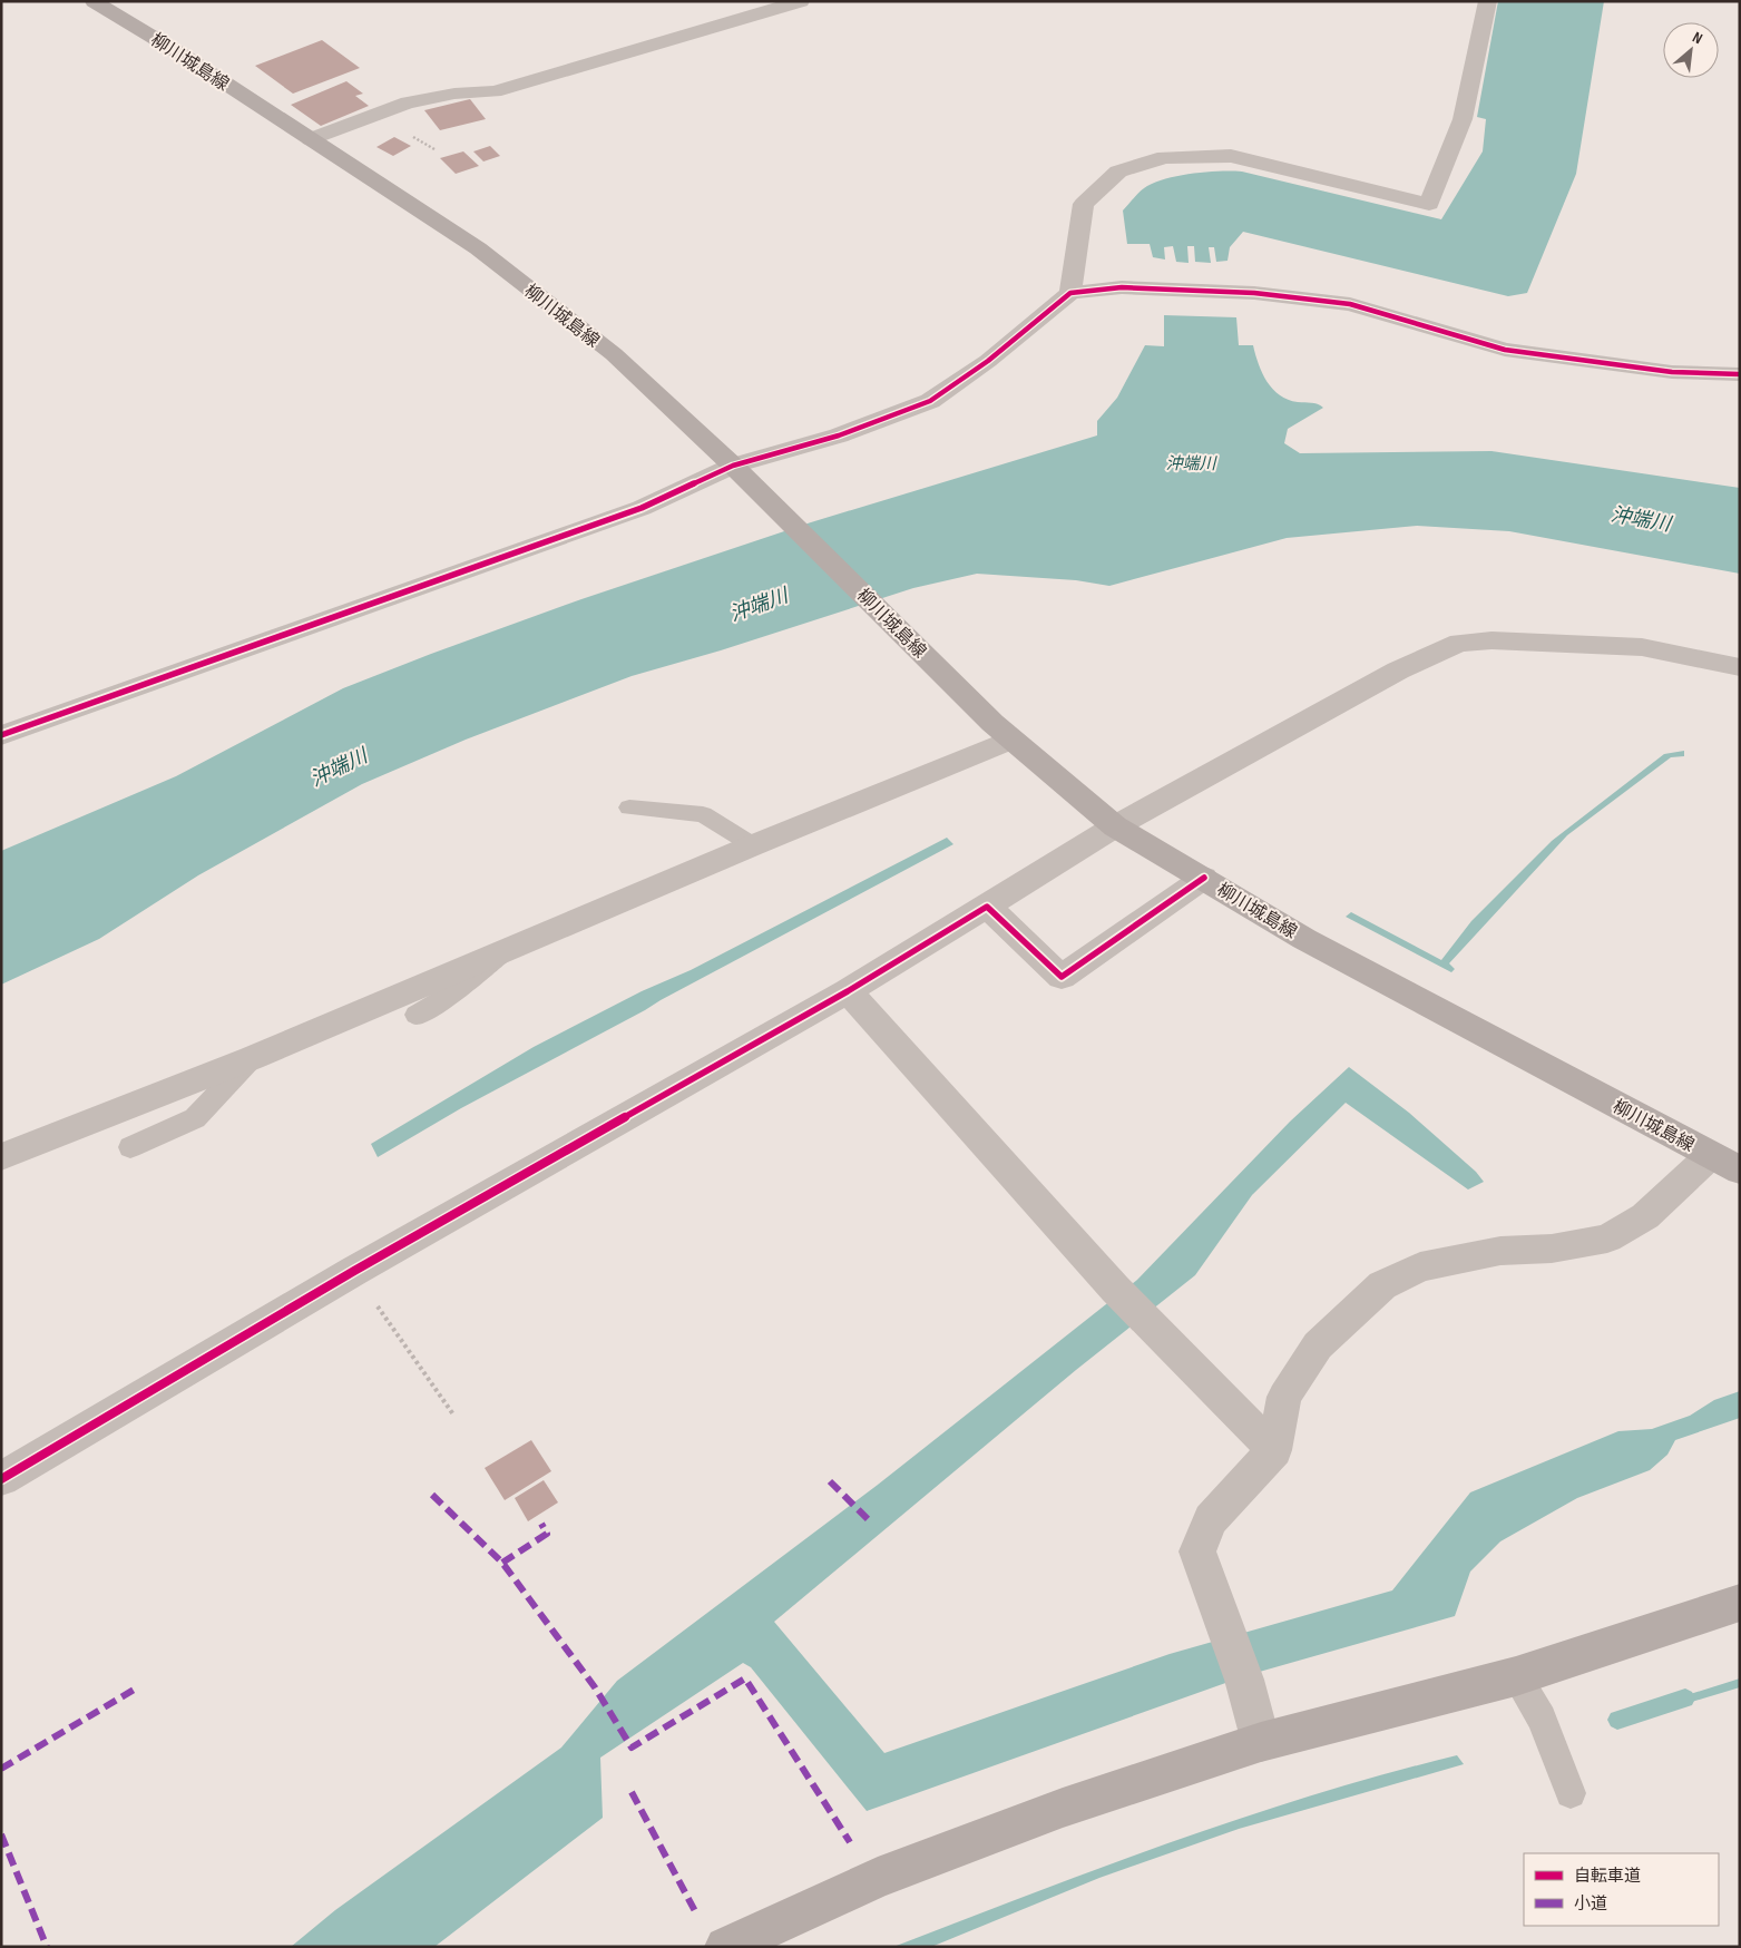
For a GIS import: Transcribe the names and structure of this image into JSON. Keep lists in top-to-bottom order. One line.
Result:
{"streets":{"main road":["柳川城島線"]},"water":["沖端川"],"legend":["自転車道","小道"],"north":"top right"}
